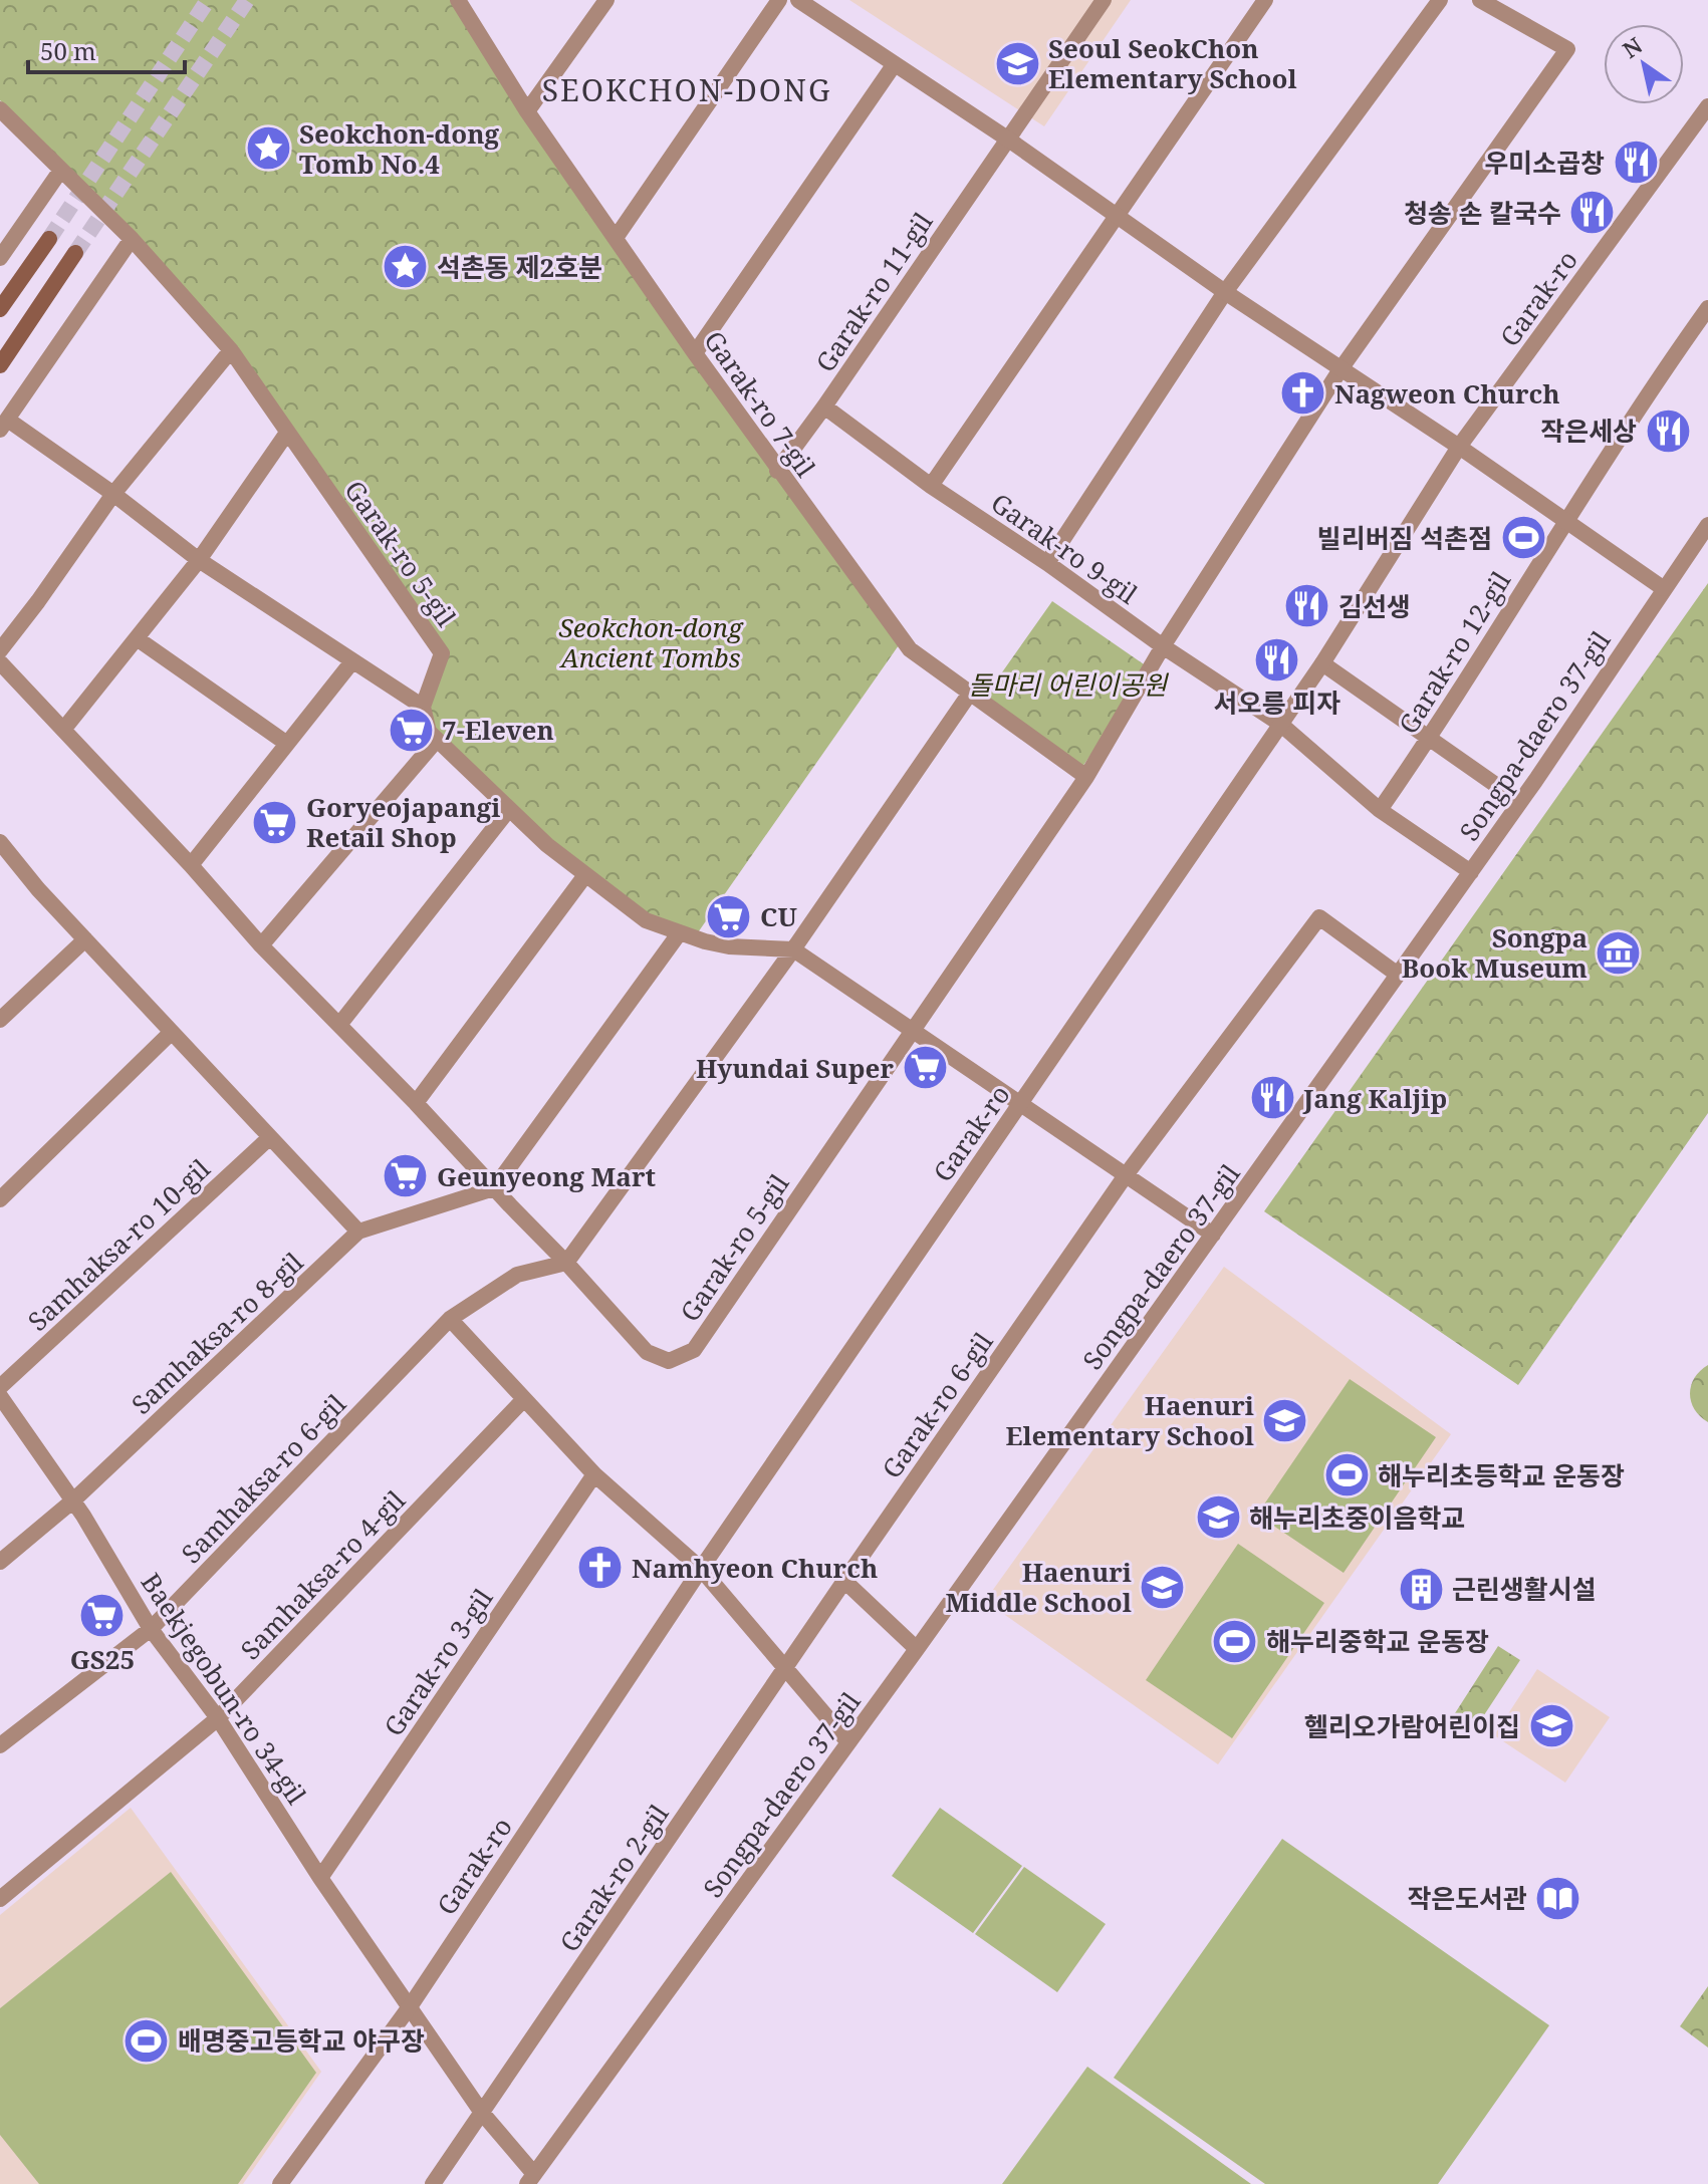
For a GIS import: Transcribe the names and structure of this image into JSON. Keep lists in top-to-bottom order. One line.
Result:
{"streets":{"street":["Garak-ro 11-gil","Garak-ro","Garak-ro 7-gil","Garak-ro 9-gil","Garak-ro 5-gil","Garak-ro 12-gil","Songpa-daero 37-gil","Samhaksa-ro 10-gil","Samhaksa-ro 8-gil","Garak-ro 6-gil","Samhaksa-ro 6-gil","Samhaksa-ro 4-gil","Garak-ro 3-gil","Baekjegobun-ro 34-gil","Garak-ro 2-gil"]},"crossings":[["Garak-ro 11-gil","Garak-ro 7-gil"],["Garak-ro 11-gil","Garak-ro 9-gil"],["Garak-ro","Garak-ro 9-gil"],["Garak-ro","Baekjegobun-ro 34-gil"],["Garak-ro 7-gil","Garak-ro 5-gil"],["Garak-ro 9-gil","Garak-ro 5-gil"],["Garak-ro 5-gil","Samhaksa-ro 8-gil"],["Garak-ro 5-gil","Samhaksa-ro 6-gil"],["Songpa-daero 37-gil","Garak-ro 6-gil"],["Samhaksa-ro 8-gil","Baekjegobun-ro 34-gil"],["Garak-ro 6-gil","Garak-ro 2-gil"],["Samhaksa-ro 6-gil","Baekjegobun-ro 34-gil"],["Samhaksa-ro 4-gil","Baekjegobun-ro 34-gil"],["Garak-ro 3-gil","Baekjegobun-ro 34-gil"]],"districts":["SEOKCHON-DONG"],"parks":["Seokchon-dong Ancient Tombs","돌마리 어린이공원"],"places":{"school or university":["Seoul SeokChon Elementary School","Haenuri Elementary School","해누리초중이음학교","Haenuri Middle School","헬리오가람어린이집"],"place":["Seokchon-dong Tomb No.4","석촌동 제2호분"],"restaurant":["우미소곱창","청송 손 칼국수","작은세상","김선생","서오릉 피자","Jang Kaljip"],"church":["Nagweon Church","Namhyeon Church"],"sports":["빌리버짐 석촌점","해누리초등학교 운동장","해누리중학교 운동장","배명중고등학교 야구장"],"supermarket":["7-Eleven","Goryeojapangi Retail Shop","CU","Hyundai Super","Geunyeong Mart","GS25"],"museum":["Songpa Book Museum"],"building":["근린생활시설"],"library":["작은도서관"]},"scale_bar":"50 m","north":"top left"}
